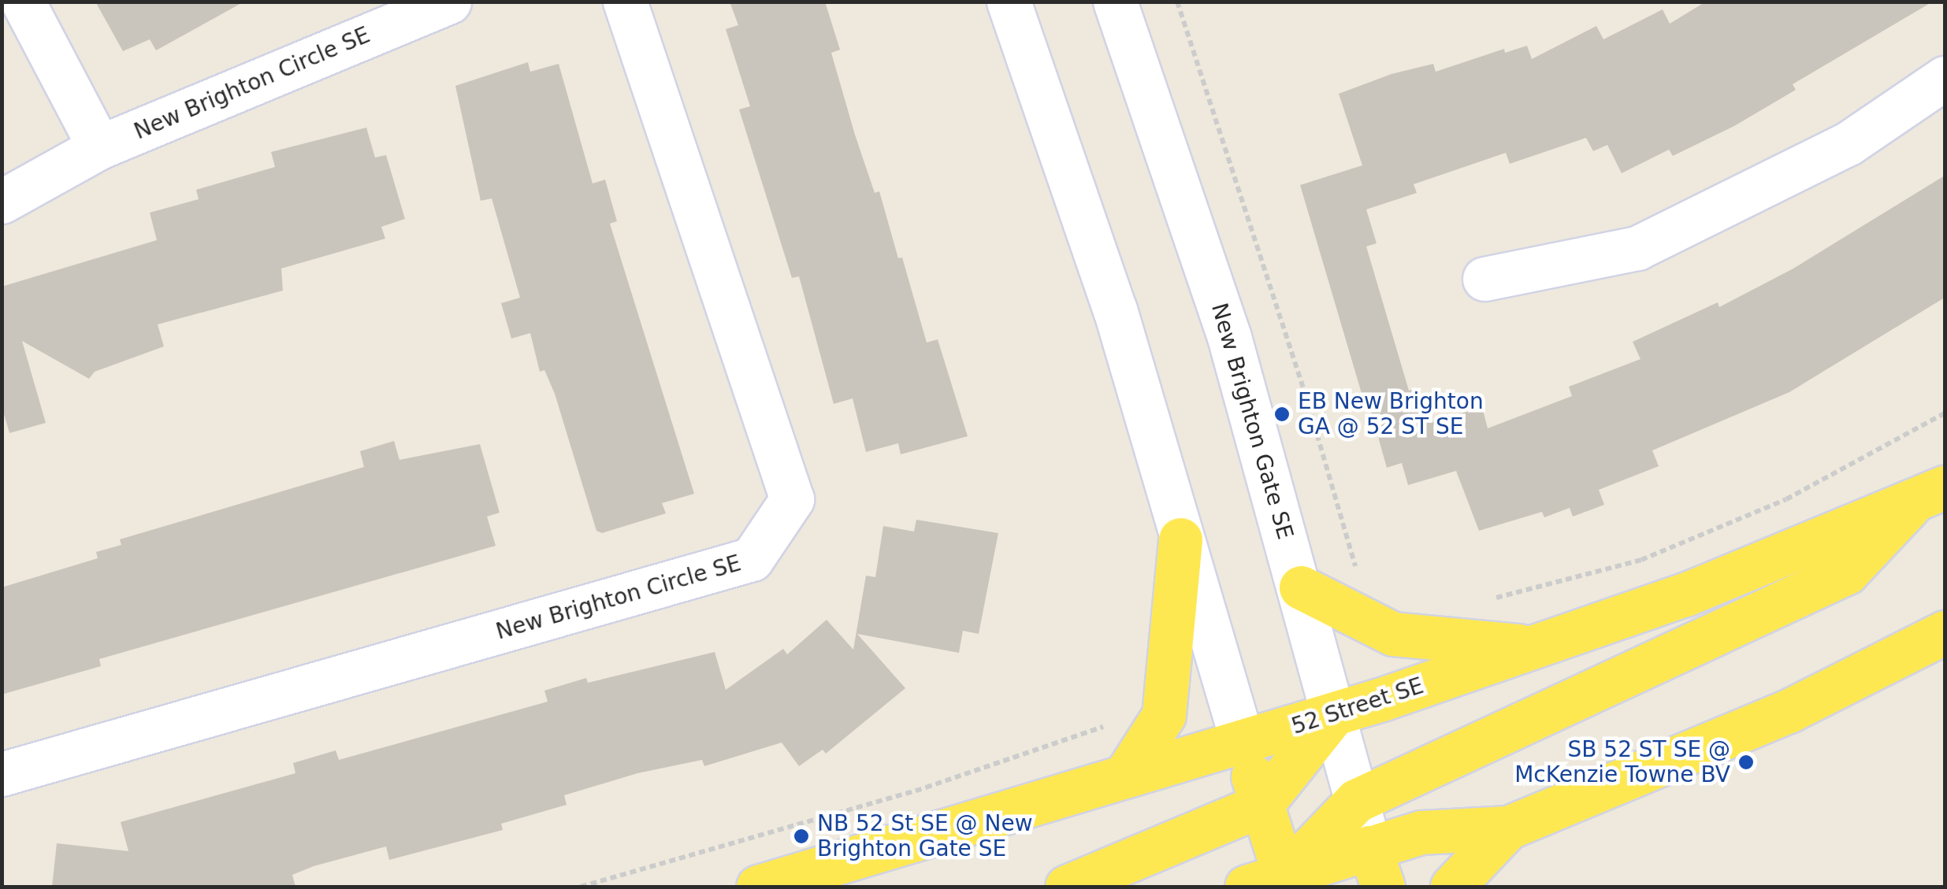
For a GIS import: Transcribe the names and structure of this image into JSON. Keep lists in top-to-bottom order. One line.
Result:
{"streets":{"main road":["52 Street SE"],"street":["New Brighton Circle SE","New Brighton Gate SE"]},"crossings":[["New Brighton Gate SE","52 Street SE"]],"places":["EB New Brighton GA @ 52 ST SE","SB 52 ST SE @ McKenzie Towne BV","NB 52 St SE @ New Brighton Gate SE"]}
